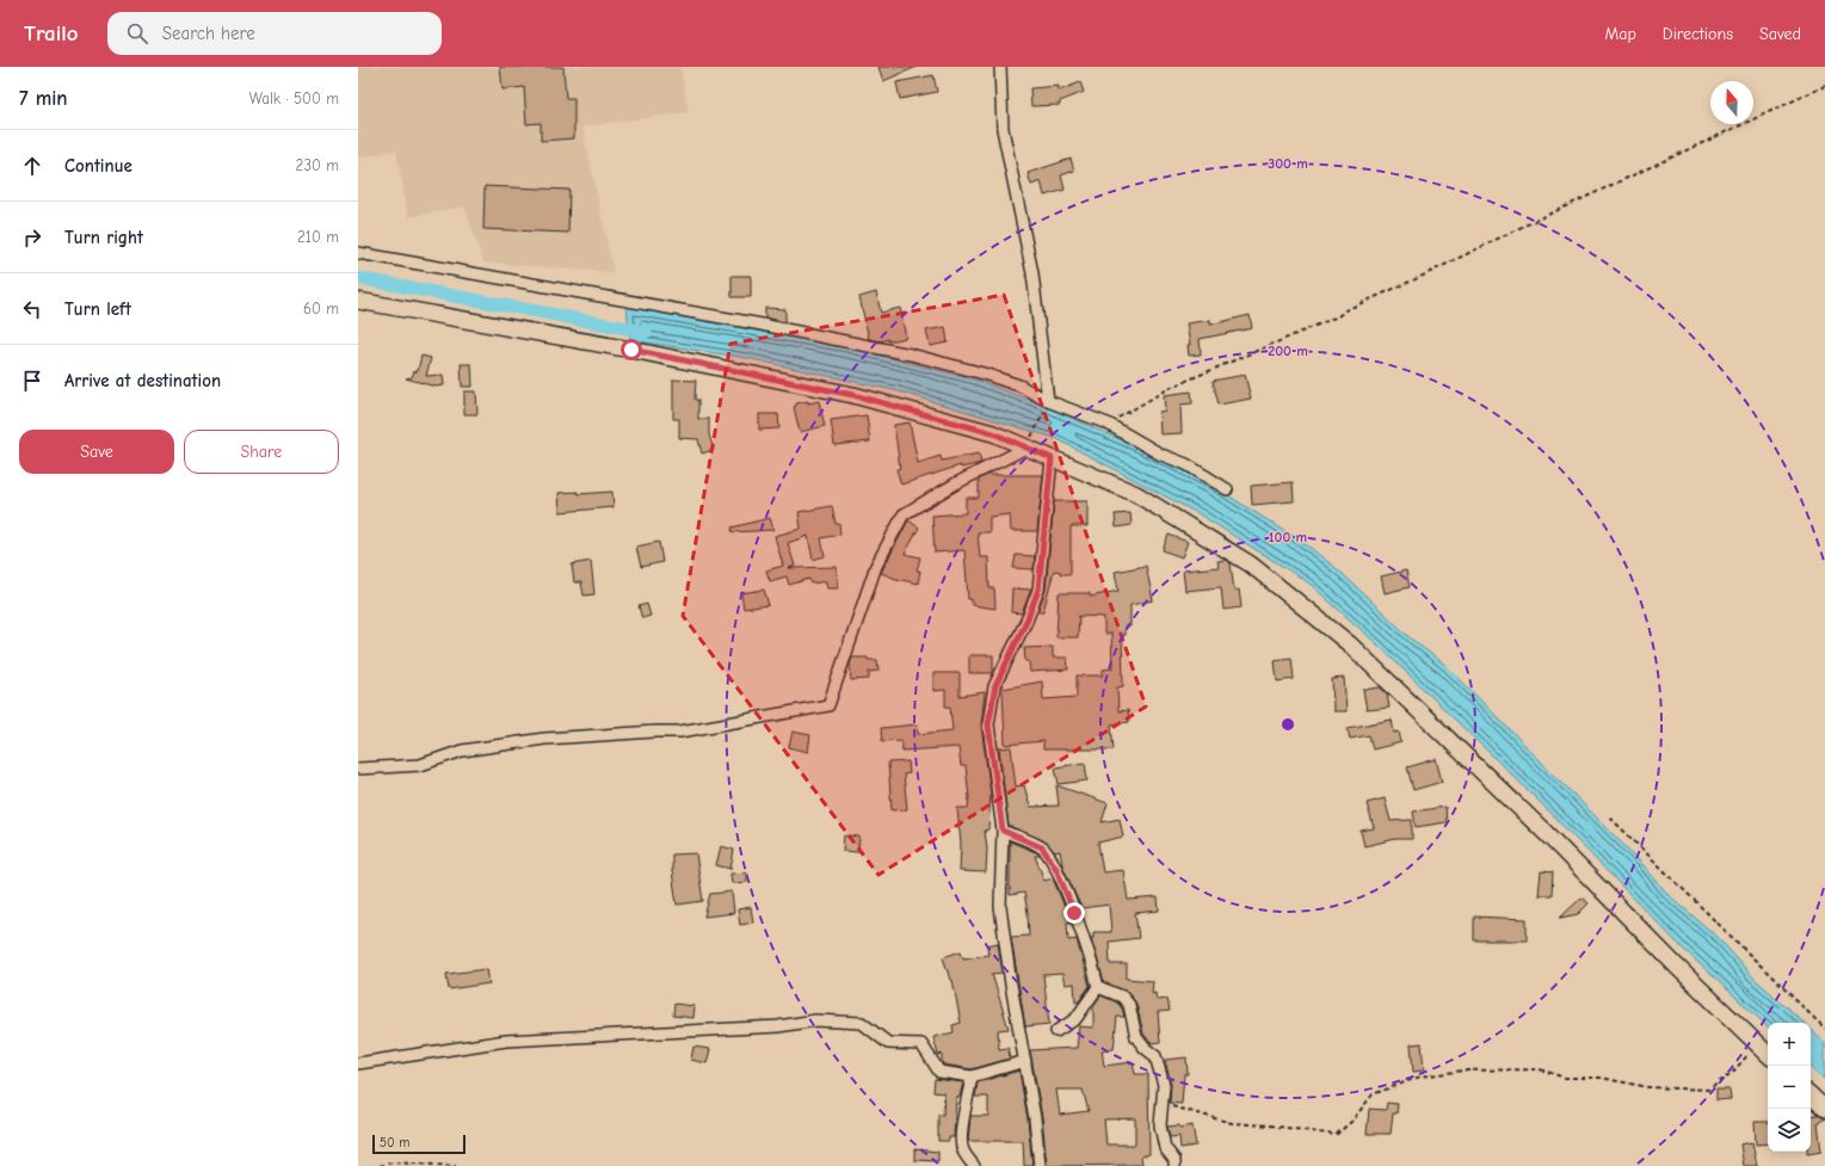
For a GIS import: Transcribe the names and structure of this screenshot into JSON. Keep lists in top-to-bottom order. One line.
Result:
{"scale_bar":"50 m","north":"top","page":{"header":"Trailo","search":"Search here","nav":["Map","Directions","Saved"],"heading":["7 min","Walk · 500 m"],"list":[["Continue","230 m"],["Turn right","210 m"],["Turn left","60 m"],"Arrive at destination"],"buttons":["Save","Share"],"map_buttons":["+","−"],"scale":"50 m"},"rings":["300 m","200 m","100 m"]}
